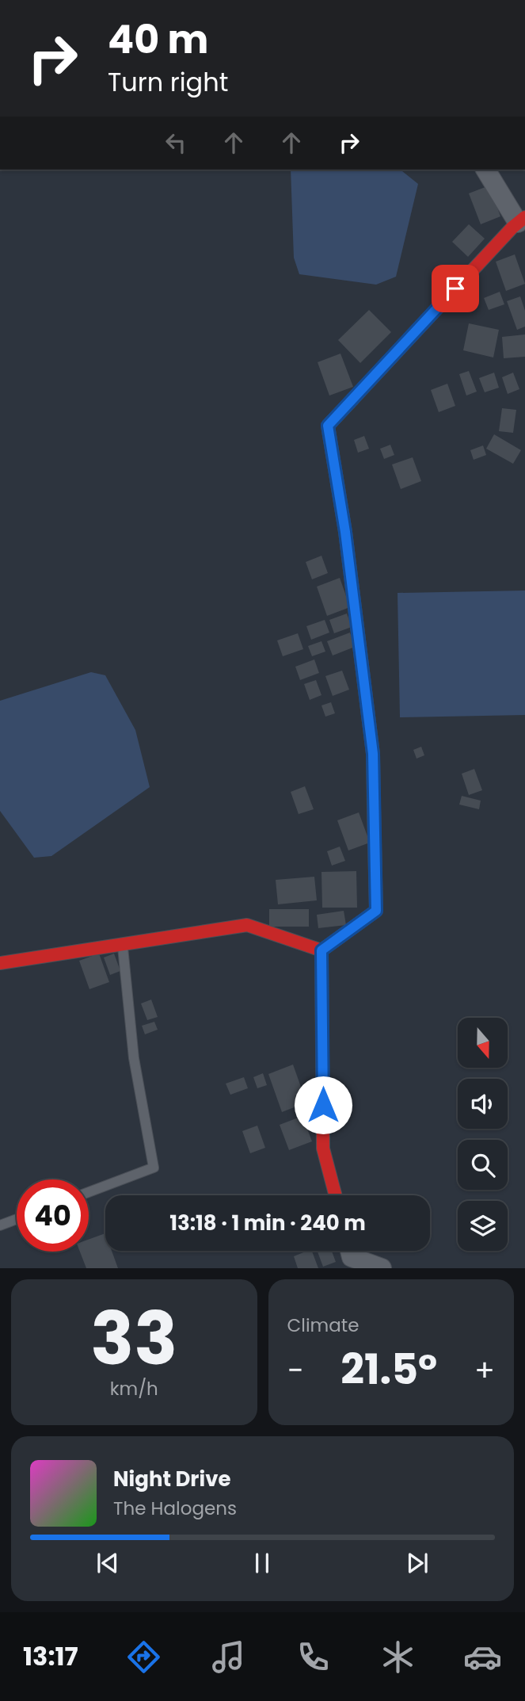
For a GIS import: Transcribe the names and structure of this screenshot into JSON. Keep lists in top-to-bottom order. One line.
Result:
{"north":"bottom","page":{"turn":["40 m","Turn right"],"limit":"40","trip":"13:18 · 1 min · 240 m","tile":[["33","km/h"],"Climate"],"heat":["−","21.5°","+"],"song":["Night Drive","The Halogens"],"tabs":"13:17"}}
